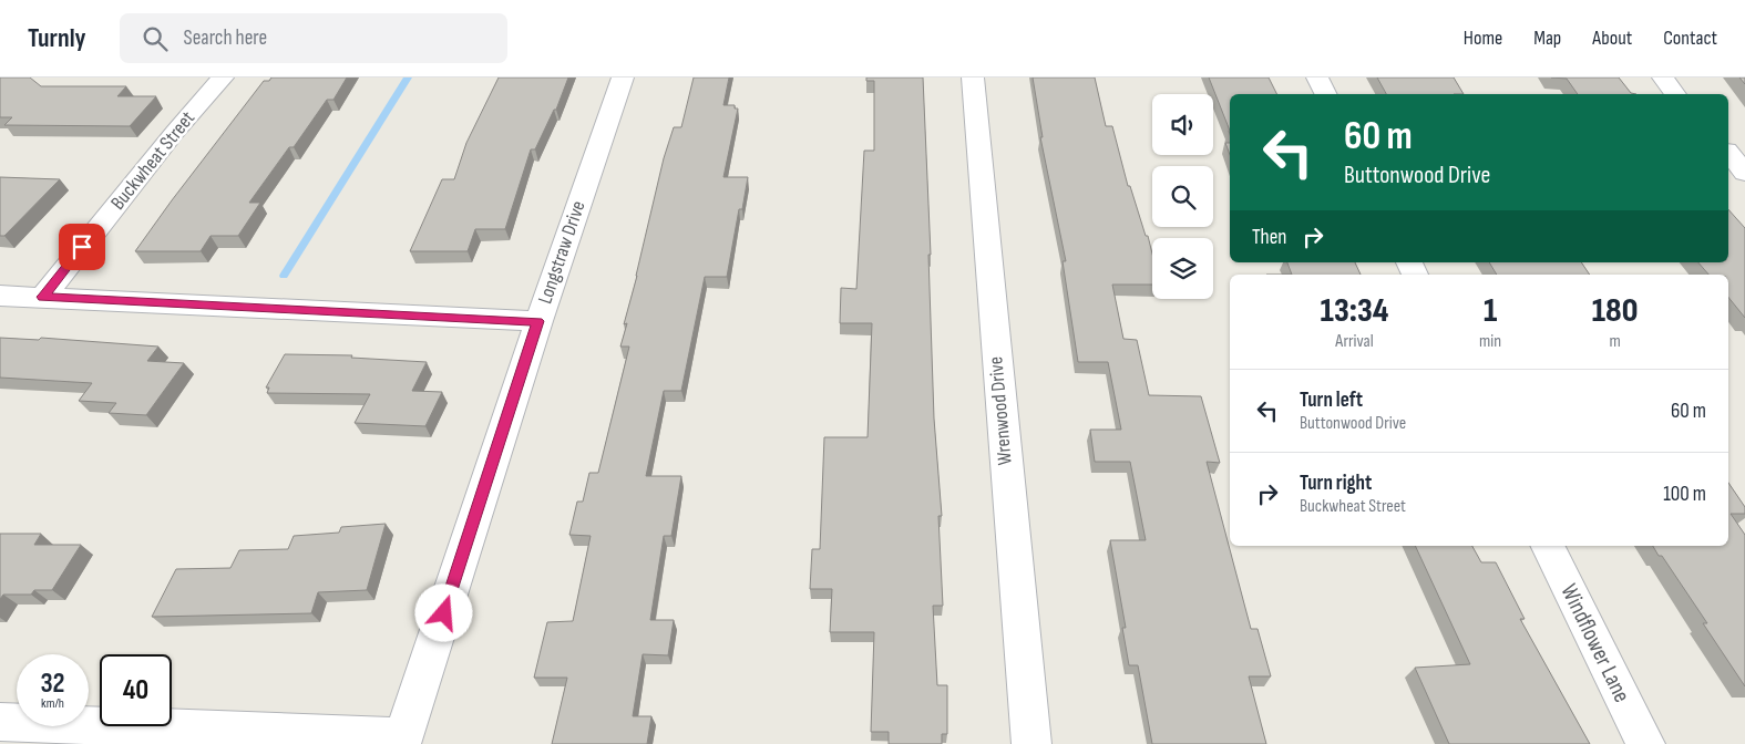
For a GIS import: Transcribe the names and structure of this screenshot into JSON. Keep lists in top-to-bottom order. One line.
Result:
{"streets":{"street":["Buckwheat Street","Longstraw Drive","Wrenwood Drive","Windflower Lane"]},"page":{"header":"Turnly","search":"Search here","nav":["Home","Map","About","Contact"],"turn":["60 m","Buttonwood Drive"],"then":"Then","eta":["13:34","Arrival","1","min","180","m"],"list":[{"name":"Turn left","note":"Buttonwood Drive","value":"60 m"},{"name":"Turn right","note":"Buckwheat Street","value":"100 m"}],"speed":"32 km/h","limit":"40"}}
